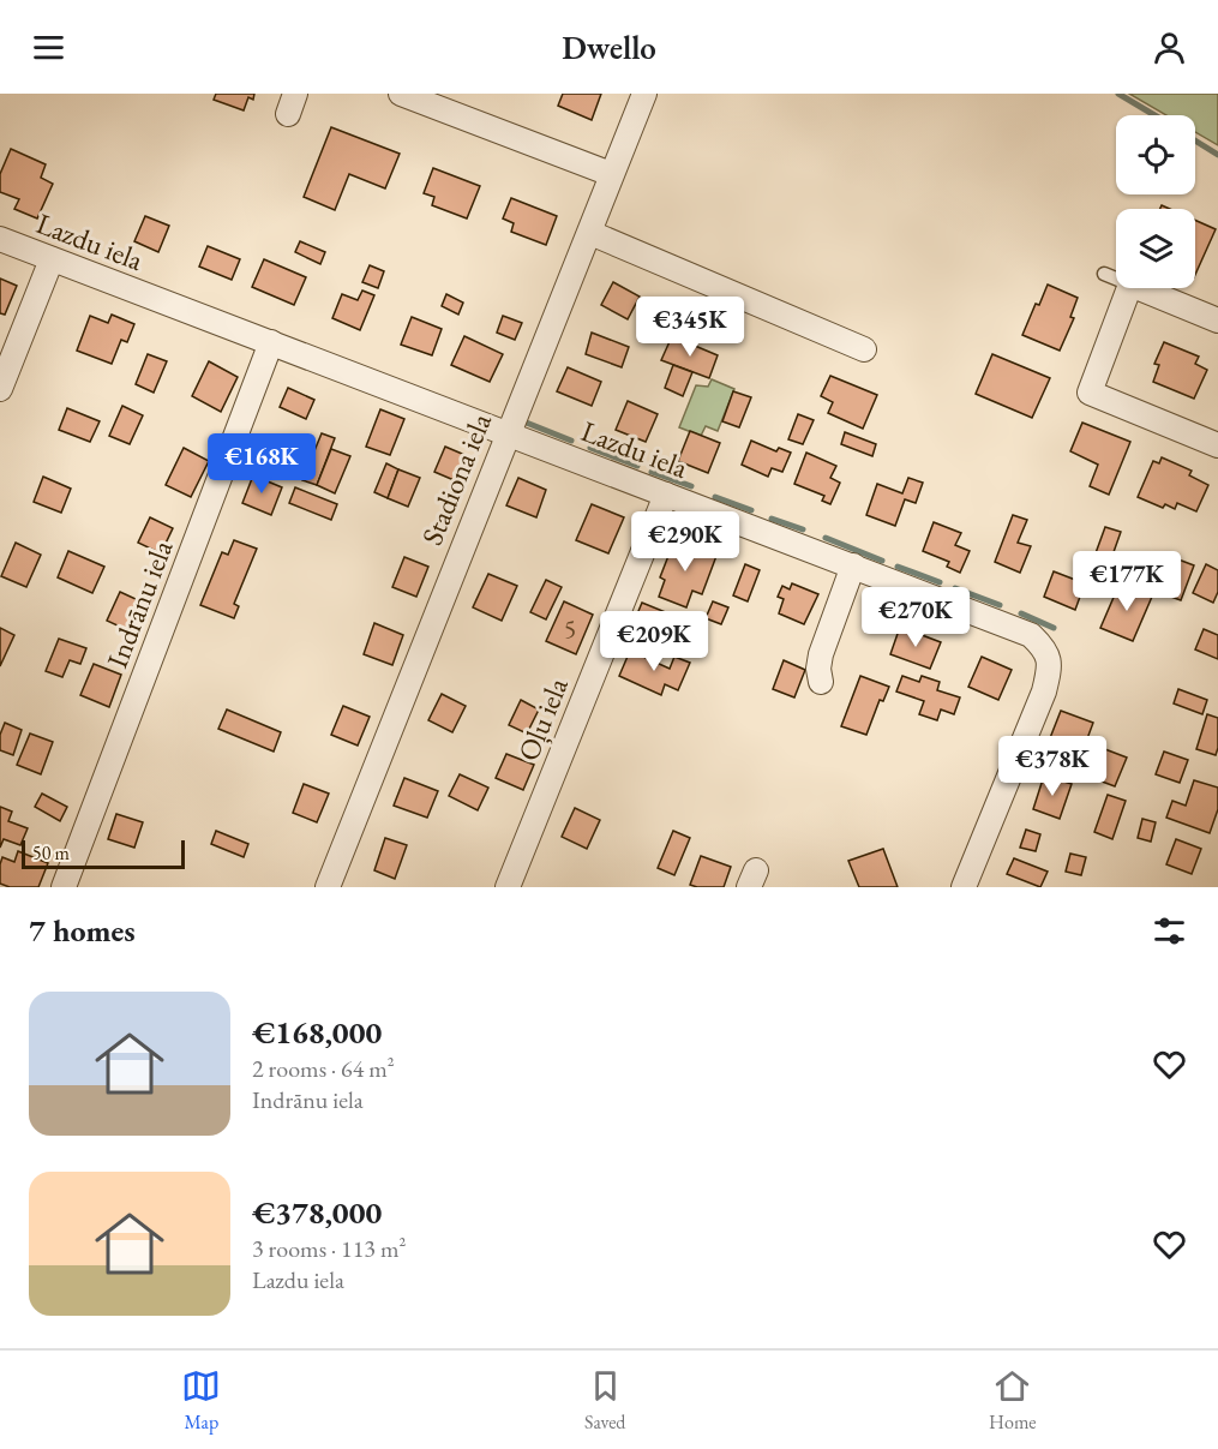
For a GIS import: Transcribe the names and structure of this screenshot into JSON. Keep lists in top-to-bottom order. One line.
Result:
{"streets":{"street":["Lazdu iela","Stadiona iela","Indrānu iela","Oļu iela"]},"crossings":[["Lazdu iela","Stadiona iela"],["Lazdu iela","Indrānu iela"],["Lazdu iela","Oļu iela"]],"house_numbers":["5"],"scale_bar":"50 m","page":{"header":"Dwello","price":["€345K","€168K","€290K","€177K","€270K","€209K","€378K"],"scale":"50 m","heading":"7 homes","list":[{"name":"€168,000","note":"2 rooms · 64 m² · Indrānu iela"},{"name":"€378,000","note":"3 rooms · 113 m² · Lazdu iela"}],"tabs":["Map","Saved","Home"]}}
